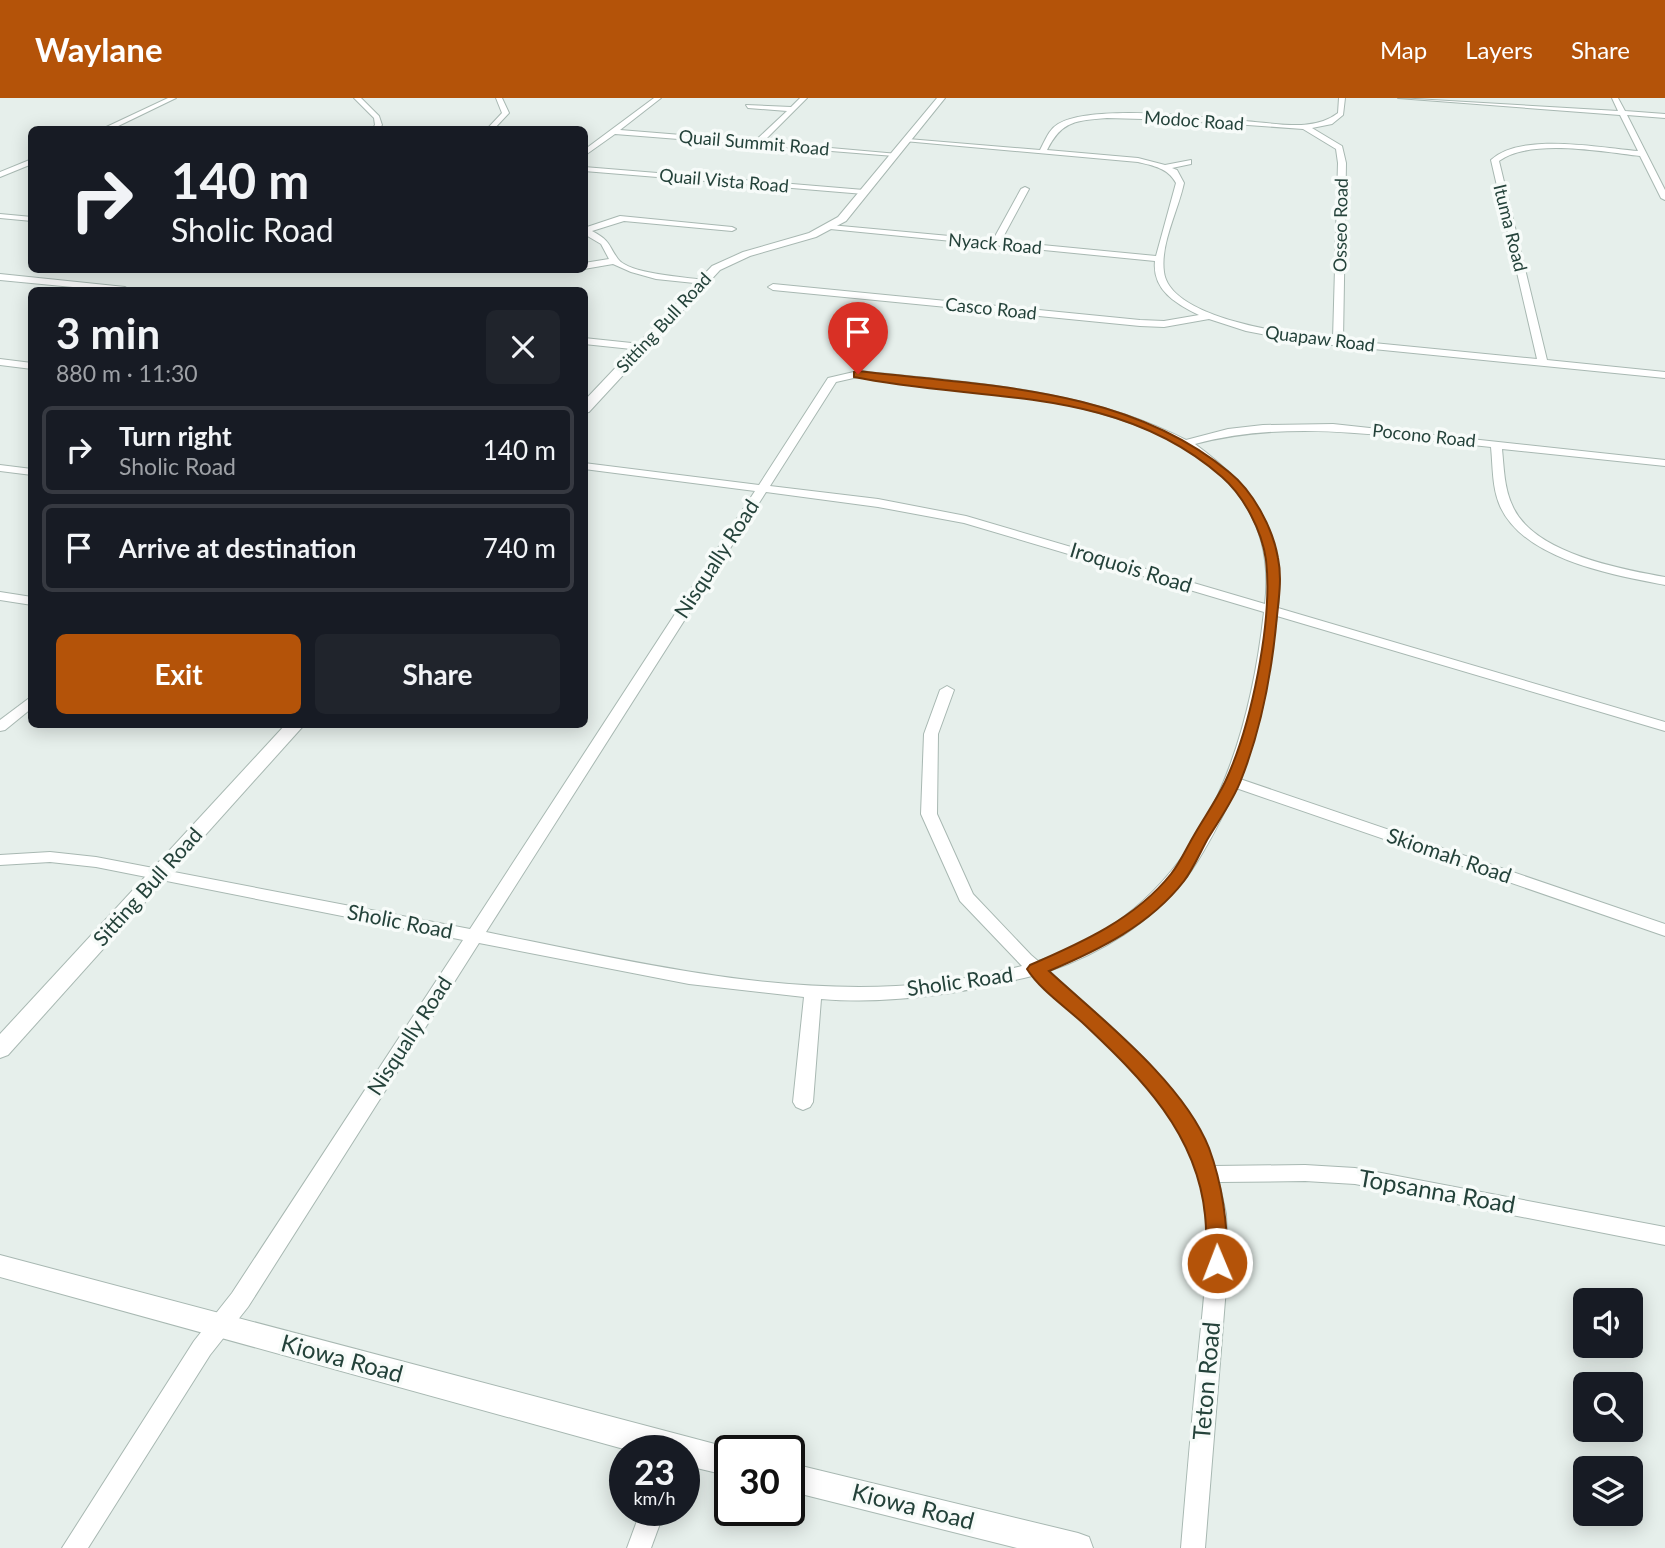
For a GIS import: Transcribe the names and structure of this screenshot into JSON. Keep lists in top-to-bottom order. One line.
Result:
{"streets":{"street":["Modoc Road","Quail Summit Road","Quail Vista Road","Osseo Road","Ituma Road","Nyack Road","Casco Road","Sitting Bull Road","Quapaw Road","Pocono Road","Nisqually Road","Iroquois Road","Skiomah Road","Sholic Road","Topsanna Road","Kiowa Road","Teton Road"]},"crossings":[["Modoc Road","Osseo Road"],["Quail Summit Road","Sitting Bull Road"],["Quail Vista Road","Sitting Bull Road"],["Osseo Road","Quapaw Road"],["Ituma Road","Quapaw Road"],["Nyack Road","Sitting Bull Road"],["Nyack Road","Quapaw Road"],["Casco Road","Quapaw Road"],["Sitting Bull Road","Sholic Road"],["Pocono Road","Sholic Road"],["Nisqually Road","Iroquois Road"],["Nisqually Road","Sholic Road"],["Nisqually Road","Kiowa Road"],["Iroquois Road","Sholic Road"],["Skiomah Road","Sholic Road"],["Sholic Road","Teton Road"],["Topsanna Road","Teton Road"]],"page":{"header":"Waylane","nav":["Map","Layers","Share"],"turn":["140 m","Sholic Road"],"heading":["3 min","880 m · 11:30"],"list":[{"name":"Turn right","note":"Sholic Road","value":"140 m"},{"name":"Arrive at destination","value":"740 m"}],"buttons":["Exit","Share"],"speed":"23 km/h","limit":"30"}}
